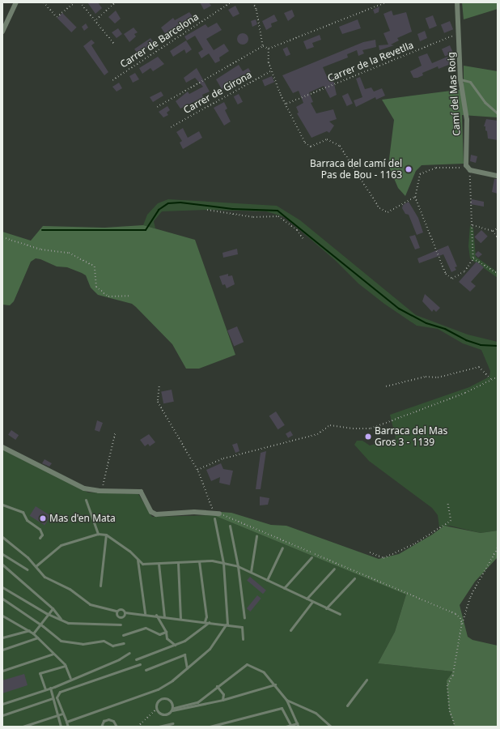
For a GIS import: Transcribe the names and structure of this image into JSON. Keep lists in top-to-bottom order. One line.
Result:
{"streets":{"street":["Camí del Mas Roig"],"path":["Carrer de Barcelona","Carrer de la Revetlla","Carrer de Girona"]},"crossings":[["Carrer de la Revetlla","Camí del Mas Roig"]],"places":["Barraca del camí del Pas de Bou - 1163","Barraca del Mas Gros 3 - 1139","Mas d'en Mata"]}
